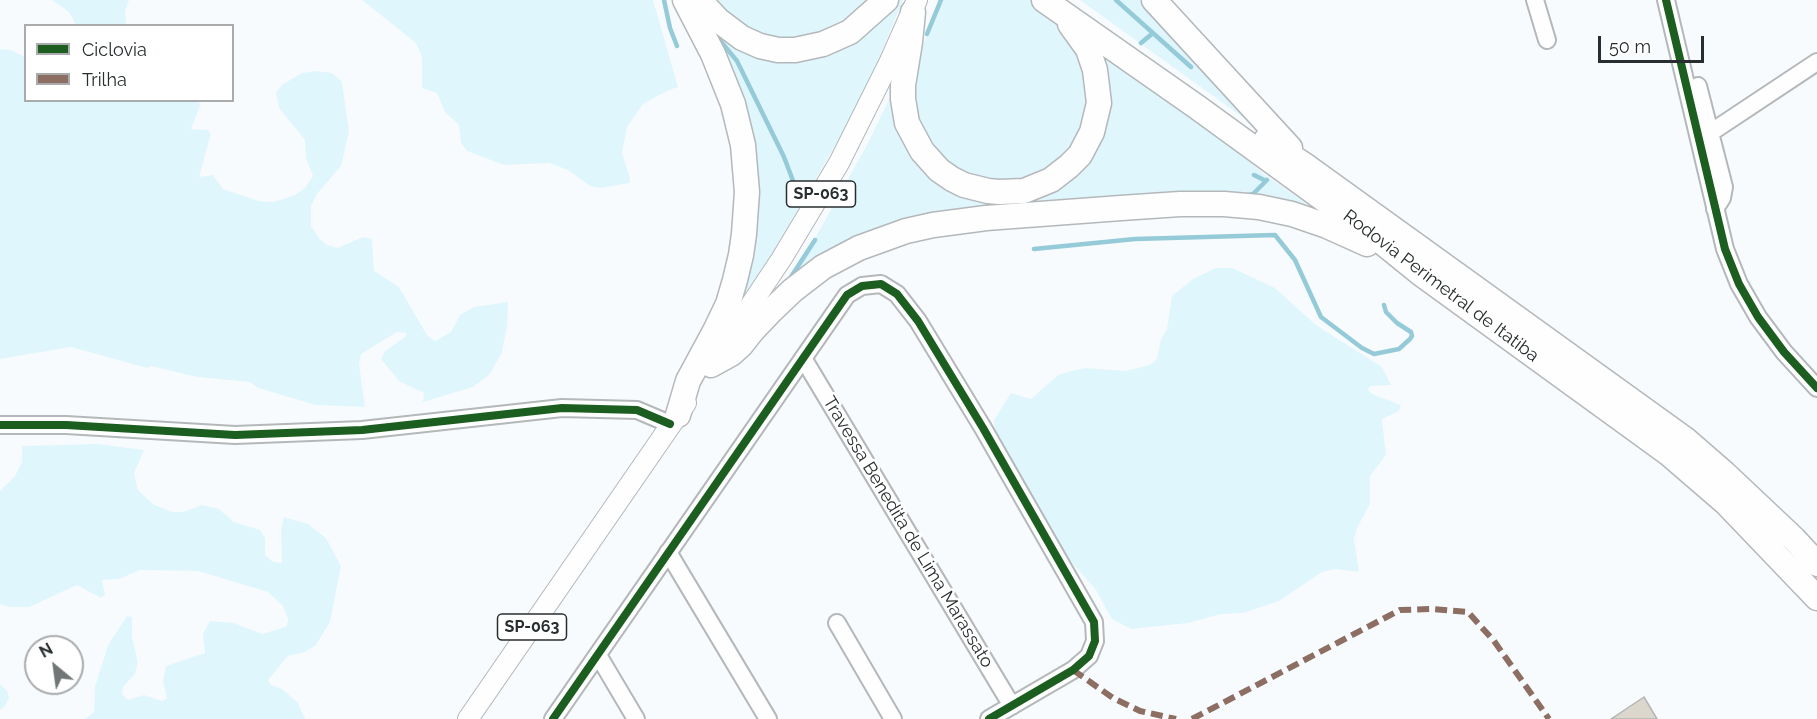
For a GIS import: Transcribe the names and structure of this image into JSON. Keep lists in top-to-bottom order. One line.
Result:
{"streets":{"highway":["Rodovia Perimetral de Itatiba"],"main road":["SP-063"],"street":["Travessa Benedita de Lima Marassato"]},"legend":["Ciclovia","Trilha"],"scale_bar":"50 m","north":"top left"}
